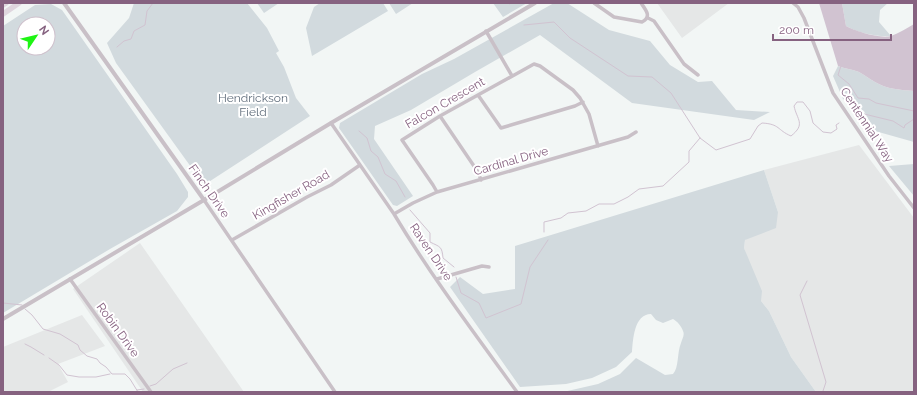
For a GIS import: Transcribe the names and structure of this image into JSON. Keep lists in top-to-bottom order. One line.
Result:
{"streets":{"street":["Falcon Crescent","Centennial Way","Cardinal Drive","Finch Drive","Kingfisher Road","Raven Drive","Robin Drive"]},"crossings":[["Falcon Crescent","Cardinal Drive"],["Cardinal Drive","Raven Drive"],["Finch Drive","Kingfisher Road"],["Kingfisher Road","Raven Drive"]],"parks":["Hendrickson Field"],"scale_bar":"200 m","north":"top right"}
